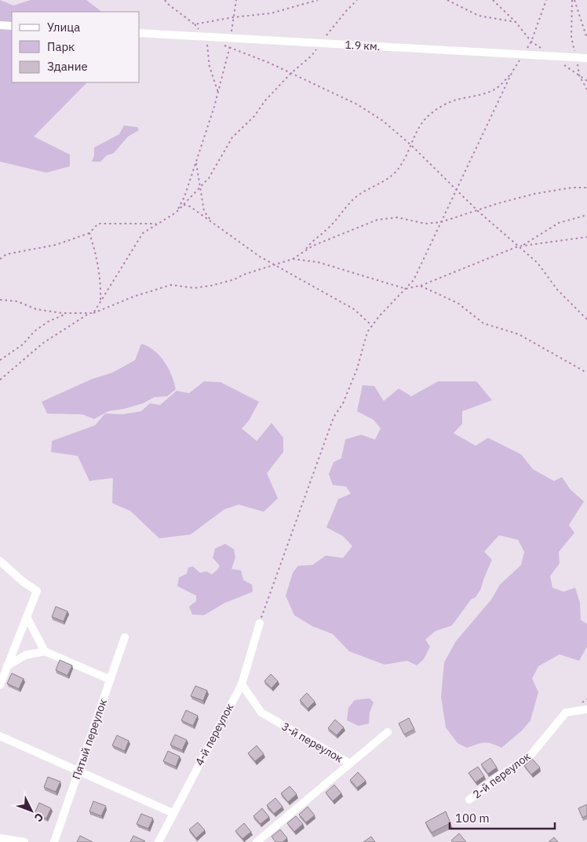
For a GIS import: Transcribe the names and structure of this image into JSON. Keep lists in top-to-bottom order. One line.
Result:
{"streets":{"street":["1.9 км.","4-й переулок","Пятый переулок","3-й переулок","2-й переулок"]},"crossings":[["4-й переулок","3-й переулок"]],"legend":["Улица","Парк","Здание"],"scale_bar":"100 m","north":"bottom right"}
